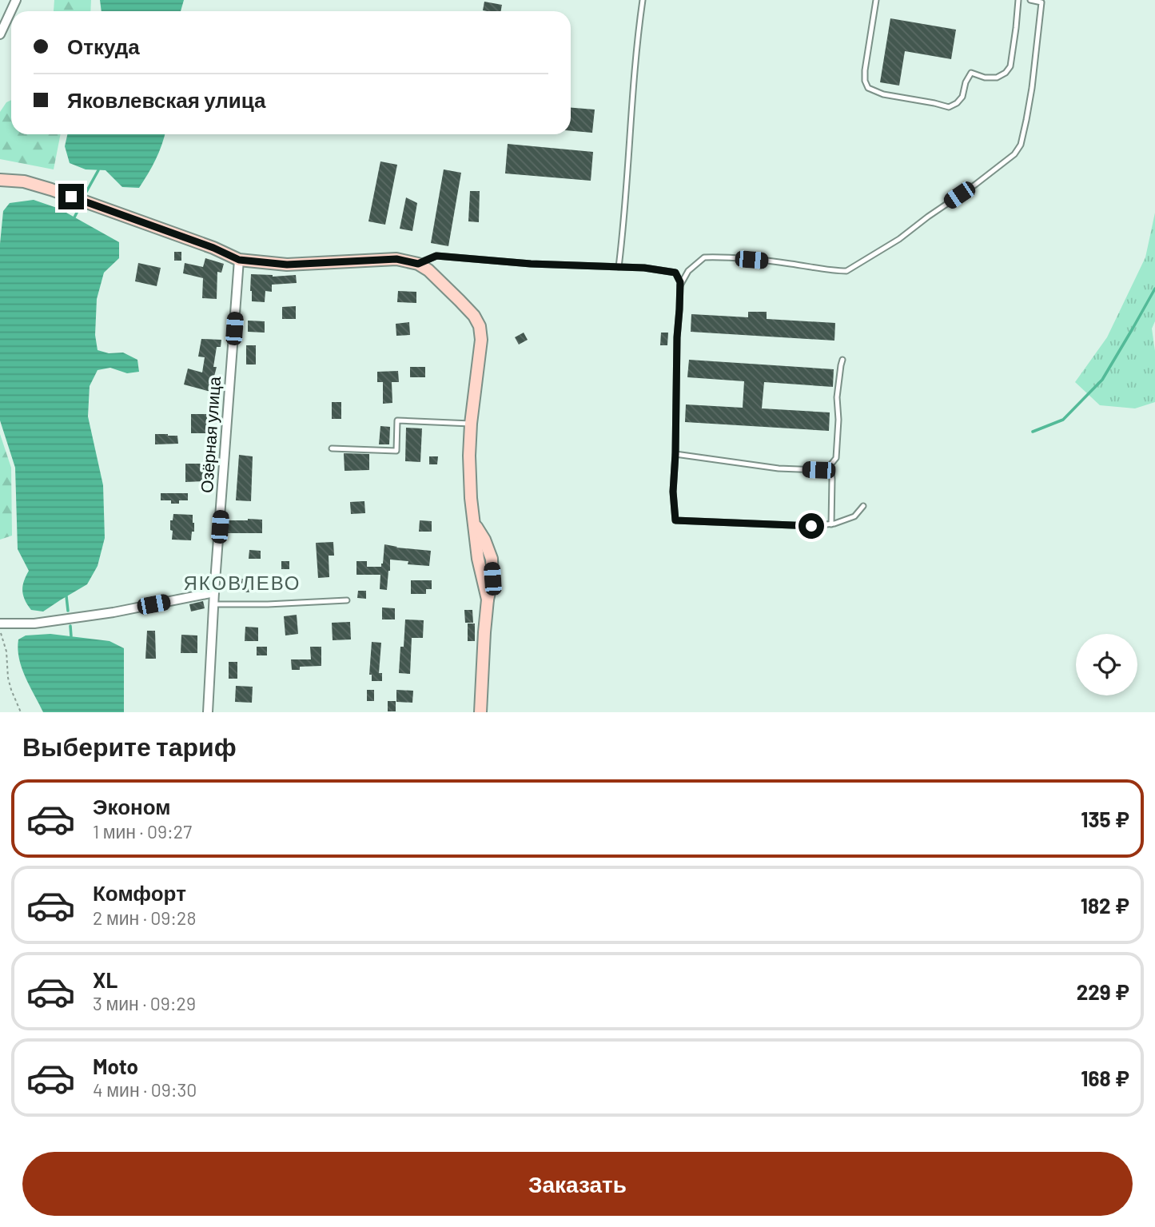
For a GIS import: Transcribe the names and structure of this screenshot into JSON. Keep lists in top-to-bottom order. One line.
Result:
{"streets":{"street":["Озёрная улица"]},"districts":["ЯКОВЛЕВО"],"page":{"banner":["Откуда","Яковлевская улица"],"heading":"Выберите тариф","list":[{"name":"Эконом","note":"1 мин · 09:27","value":"135 ₽"},{"name":"Комфорт","note":"2 мин · 09:28","value":"182 ₽"},{"name":"XL","note":"3 мин · 09:29","value":"229 ₽"},{"name":"Moto","note":"4 мин · 09:30","value":"168 ₽"}],"buttons":"Заказать"}}
